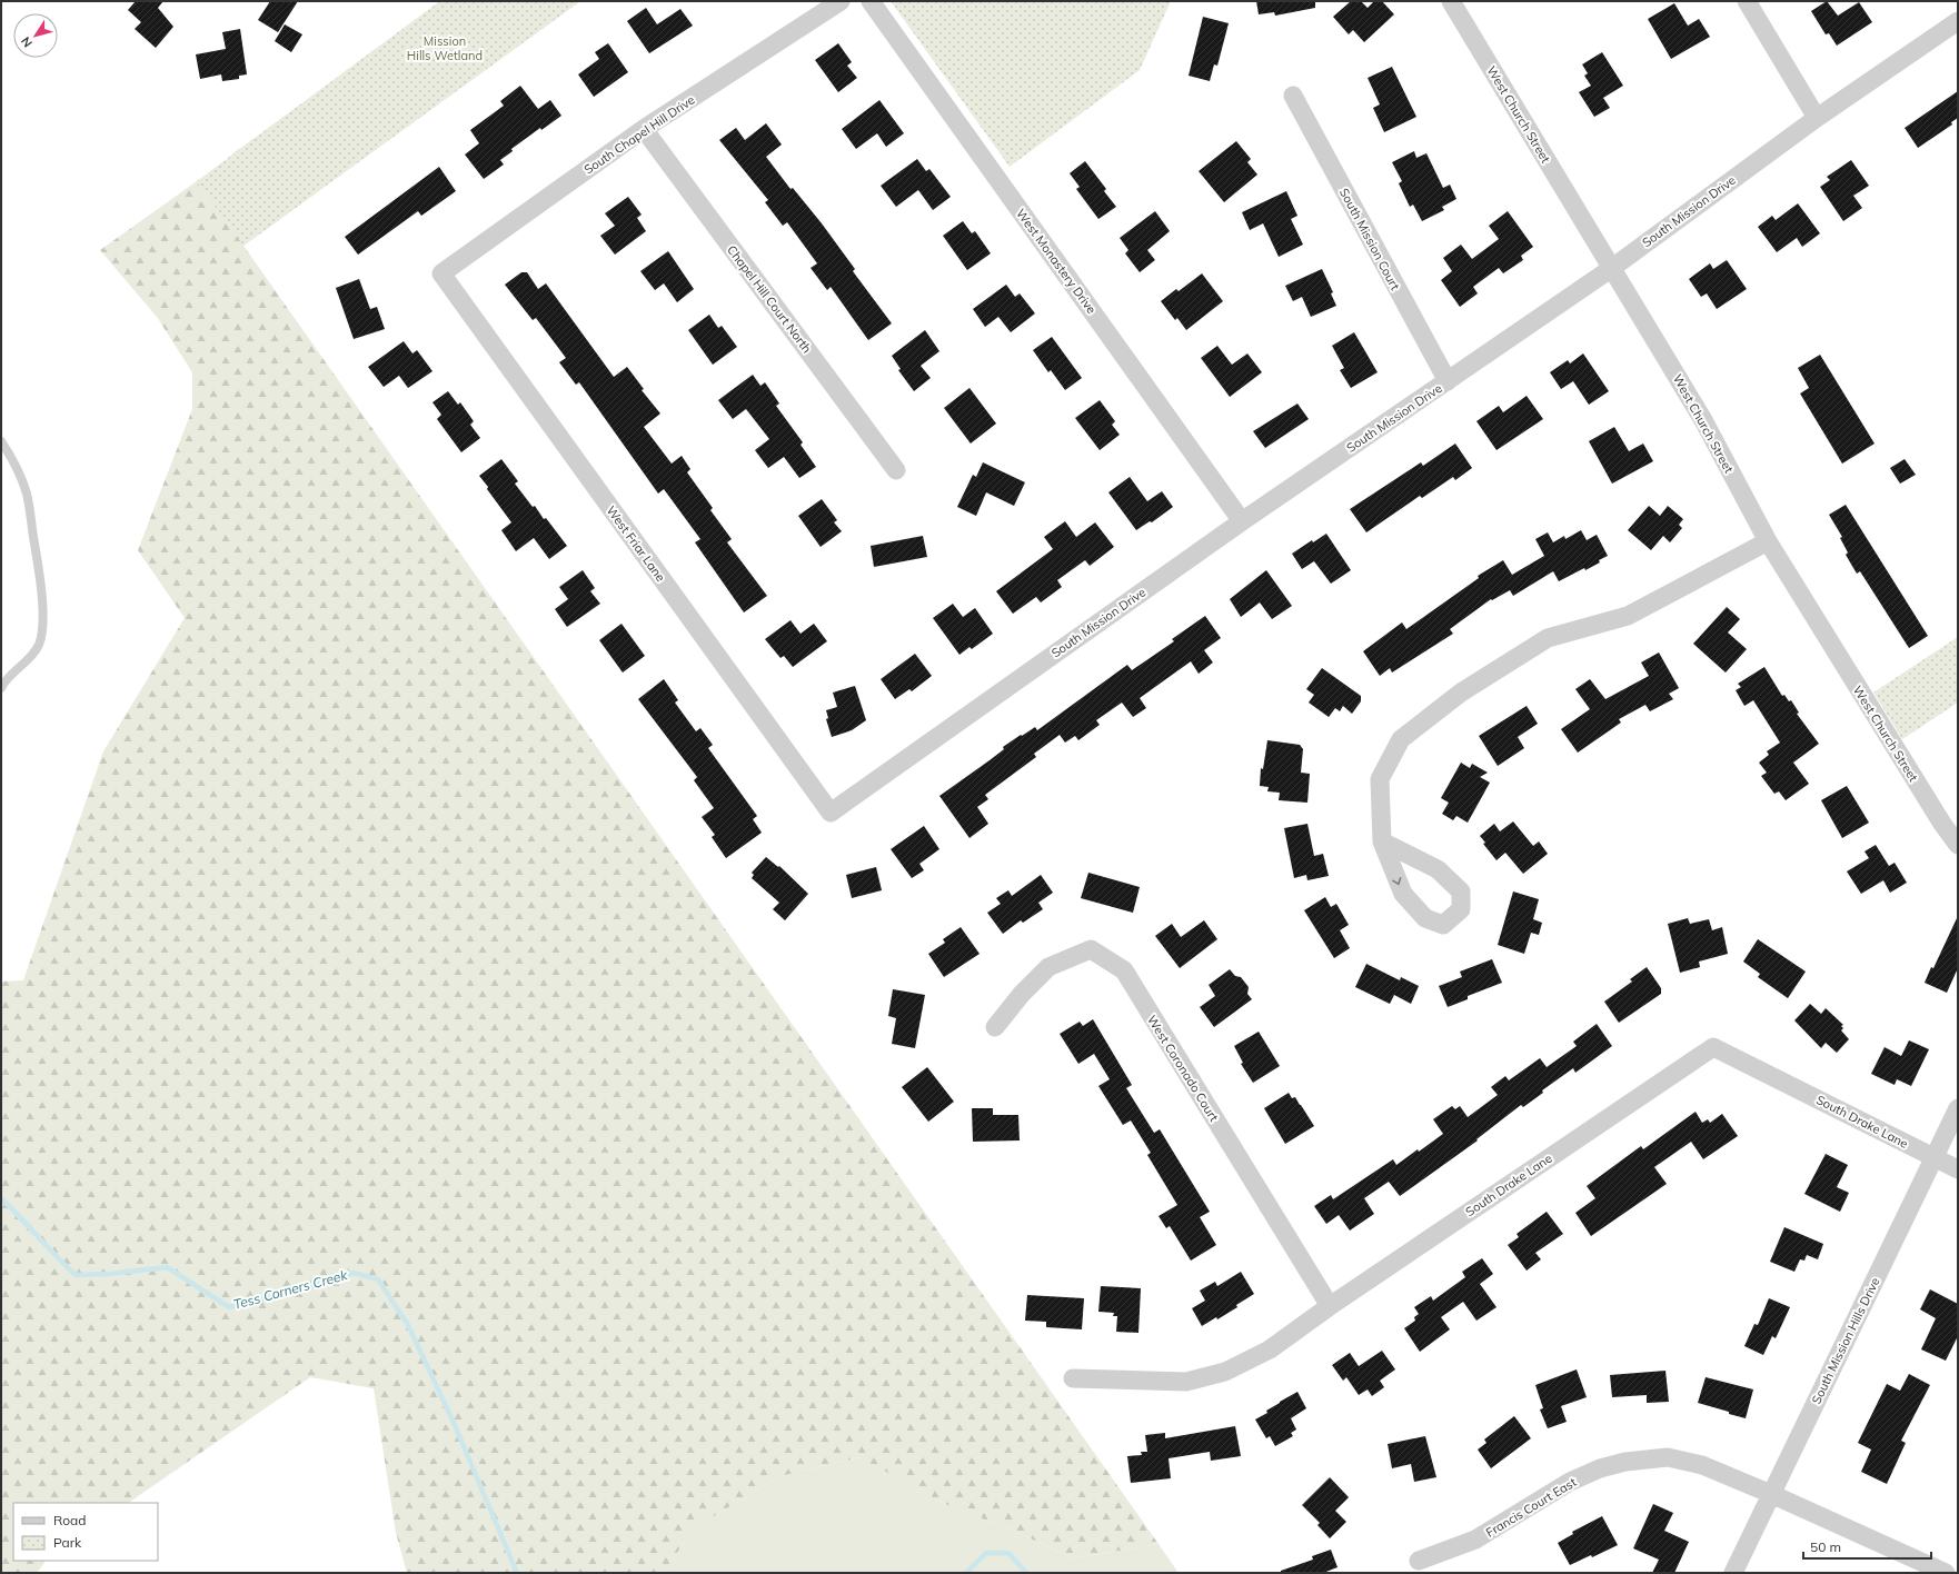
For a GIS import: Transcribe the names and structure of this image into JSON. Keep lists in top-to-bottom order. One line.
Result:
{"streets":{"street":["West Church Street","South Chapel Hill Drive","South Mission Drive","South Mission Court","West Monastery Drive","Chapel Hill Court North","West Friar Lane","West Coronado Court","South Drake Lane","South Mission Hills Drive","Francis Court East"]},"crossings":[["West Church Street","South Mission Drive"],["South Chapel Hill Drive","Chapel Hill Court North"],["South Chapel Hill Drive","West Friar Lane"],["South Mission Drive","South Mission Court"],["South Mission Drive","West Monastery Drive"],["South Mission Drive","West Friar Lane"],["West Coronado Court","South Drake Lane"],["South Drake Lane","South Mission Hills Drive"],["South Mission Hills Drive","Francis Court East"]],"water":["Tess Corners Creek"],"parks":["Mission Hills Wetland"],"legend":["Road","Park"],"scale_bar":"50 m","north":"bottom left"}
